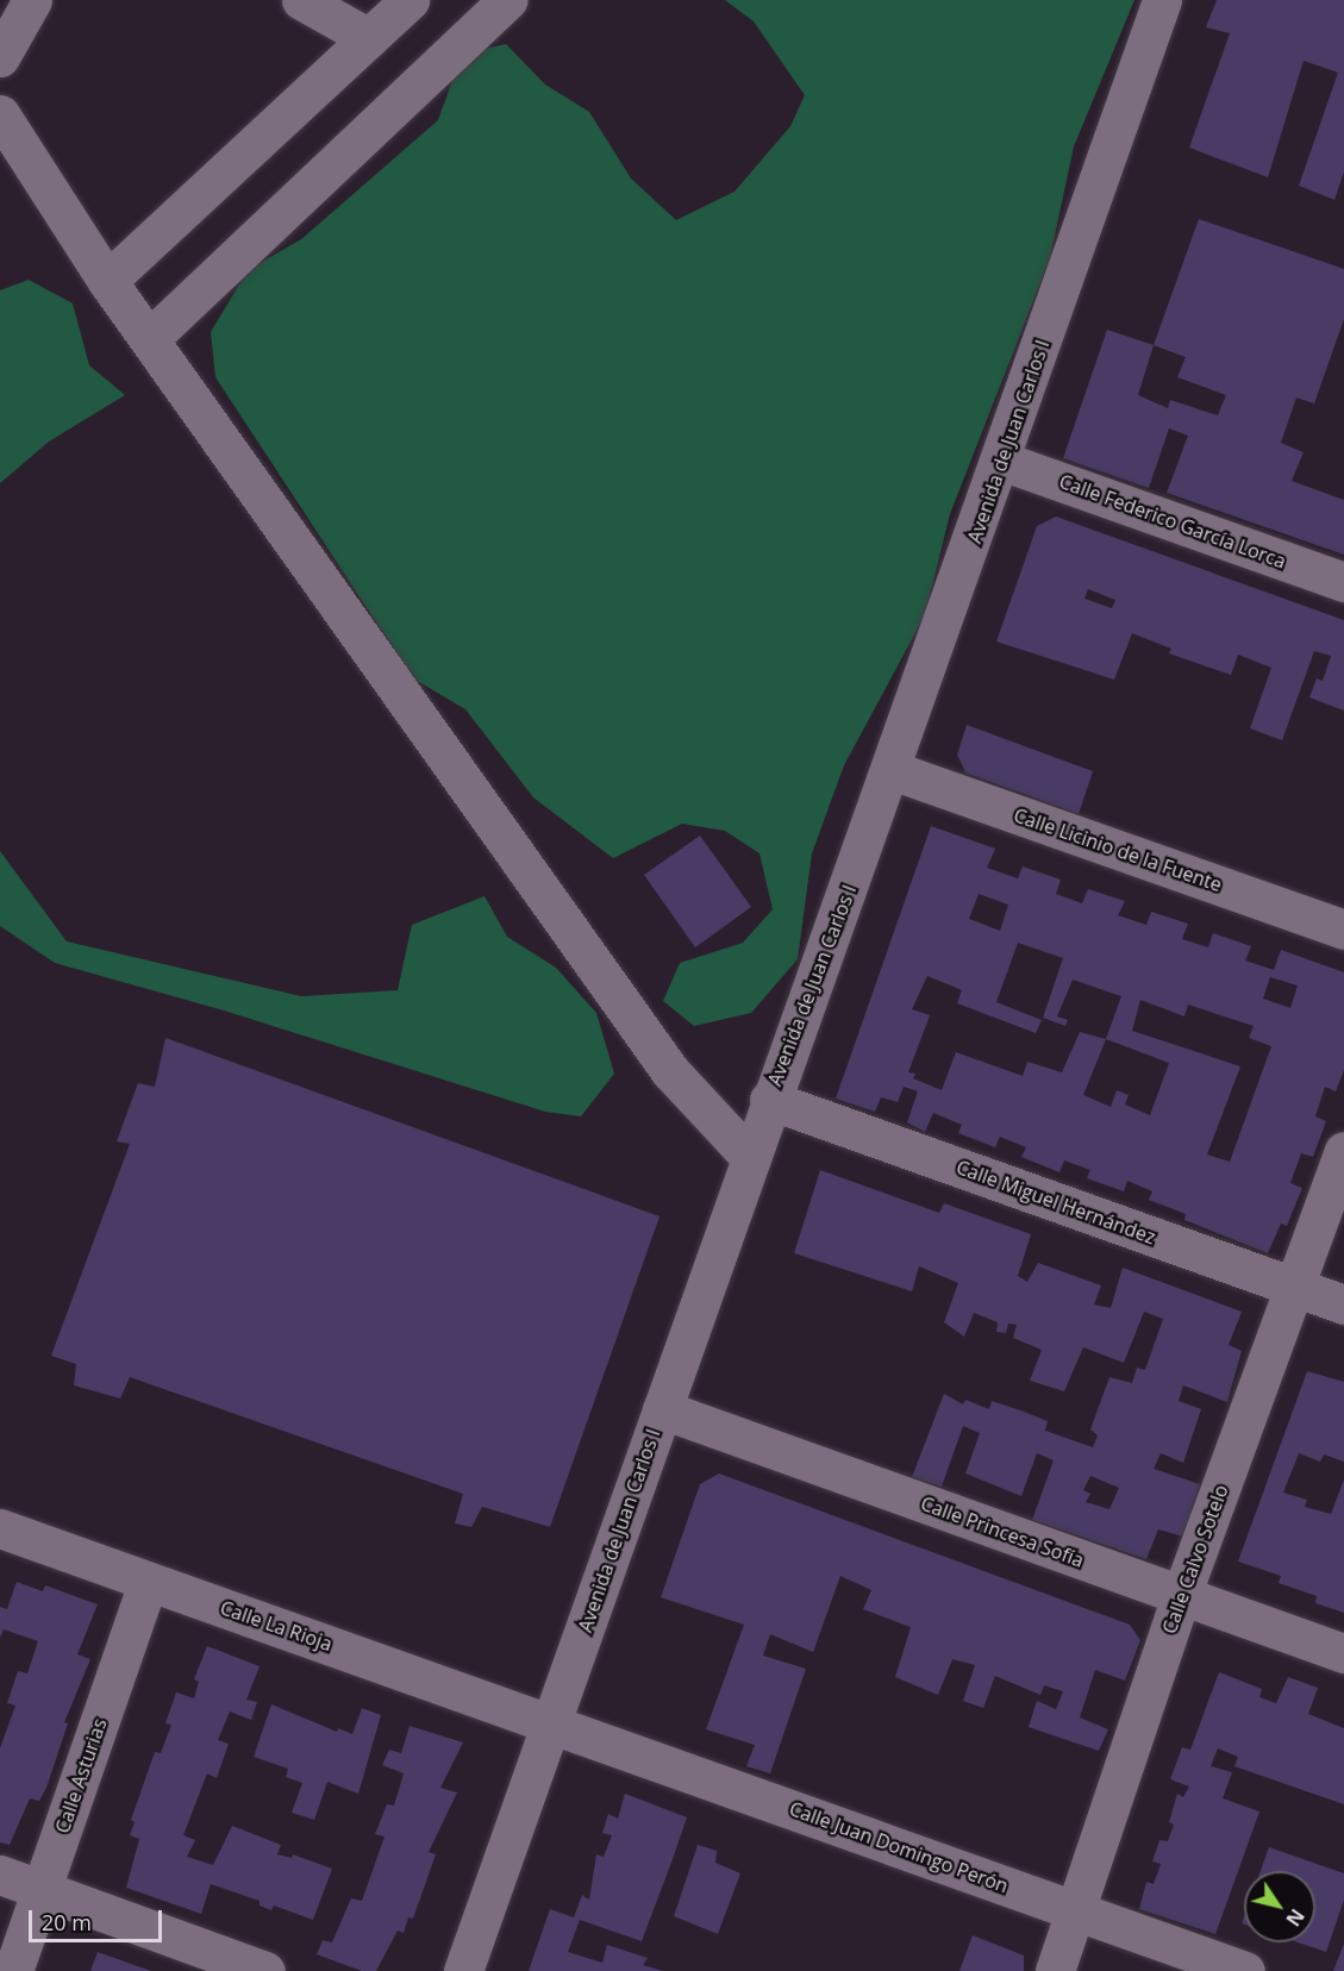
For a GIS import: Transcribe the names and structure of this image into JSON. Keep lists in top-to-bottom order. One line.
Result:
{"streets":{"street":["Avenida de Juan Carlos I","Calle Federico García Lorca","Calle Licinio de la Fuente","Calle Miguel Hernández","Calle Princesa Sofía","Calle Calvo Sotelo","Calle La Rioja","Calle Asturias","Calle Juan Domingo Perón"]},"crossings":[["Avenida de Juan Carlos I","Calle Federico García Lorca"],["Avenida de Juan Carlos I","Calle Licinio de la Fuente"],["Avenida de Juan Carlos I","Calle Miguel Hernández"],["Avenida de Juan Carlos I","Calle Princesa Sofía"],["Avenida de Juan Carlos I","Calle La Rioja"],["Avenida de Juan Carlos I","Calle Juan Domingo Perón"],["Calle Miguel Hernández","Calle Calvo Sotelo"],["Calle Princesa Sofía","Calle Calvo Sotelo"],["Calle Calvo Sotelo","Calle Juan Domingo Perón"],["Calle La Rioja","Calle Asturias"],["Calle La Rioja","Calle Juan Domingo Perón"]],"scale_bar":"20 m","north":"bottom right"}
